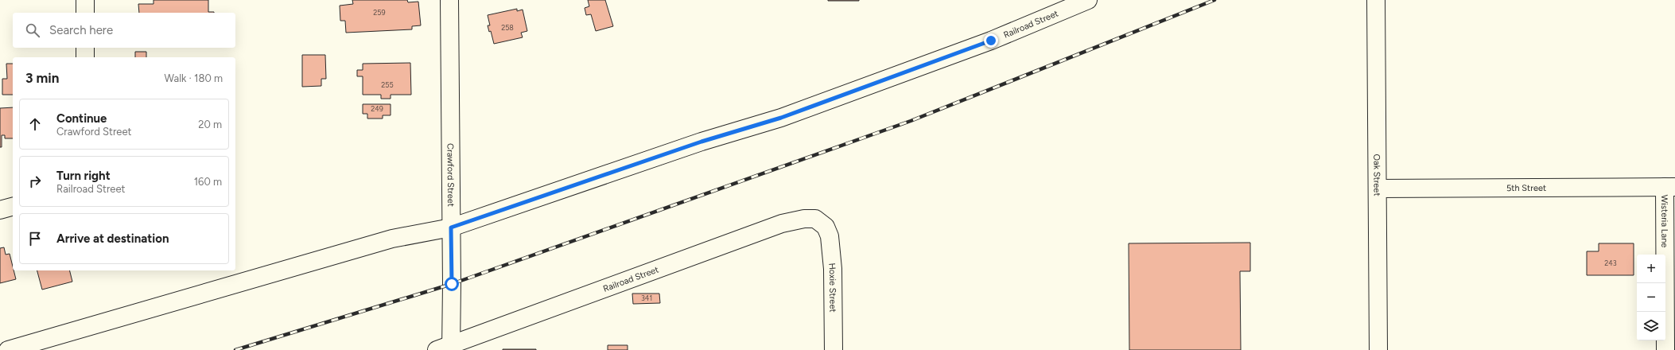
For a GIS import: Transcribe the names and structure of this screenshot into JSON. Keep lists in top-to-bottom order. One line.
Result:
{"streets":{"street":["Railroad Street","Crawford Street","Oak Street","5th Street","Wisteria Lane","Hoxie Street"]},"crossings":[["Railroad Street","Crawford Street"],["Railroad Street","Hoxie Street"],["Oak Street","5th Street"],["5th Street","Wisteria Lane"]],"house_numbers":["259","258","255","249","243","341"],"page":{"search":"Search here","heading":["3 min","Walk · 180 m"],"list":[["Continue","Crawford Street","20 m"],["Turn right","Railroad Street","160 m"],"Arrive at destination"],"map_buttons":["+","−"]}}
